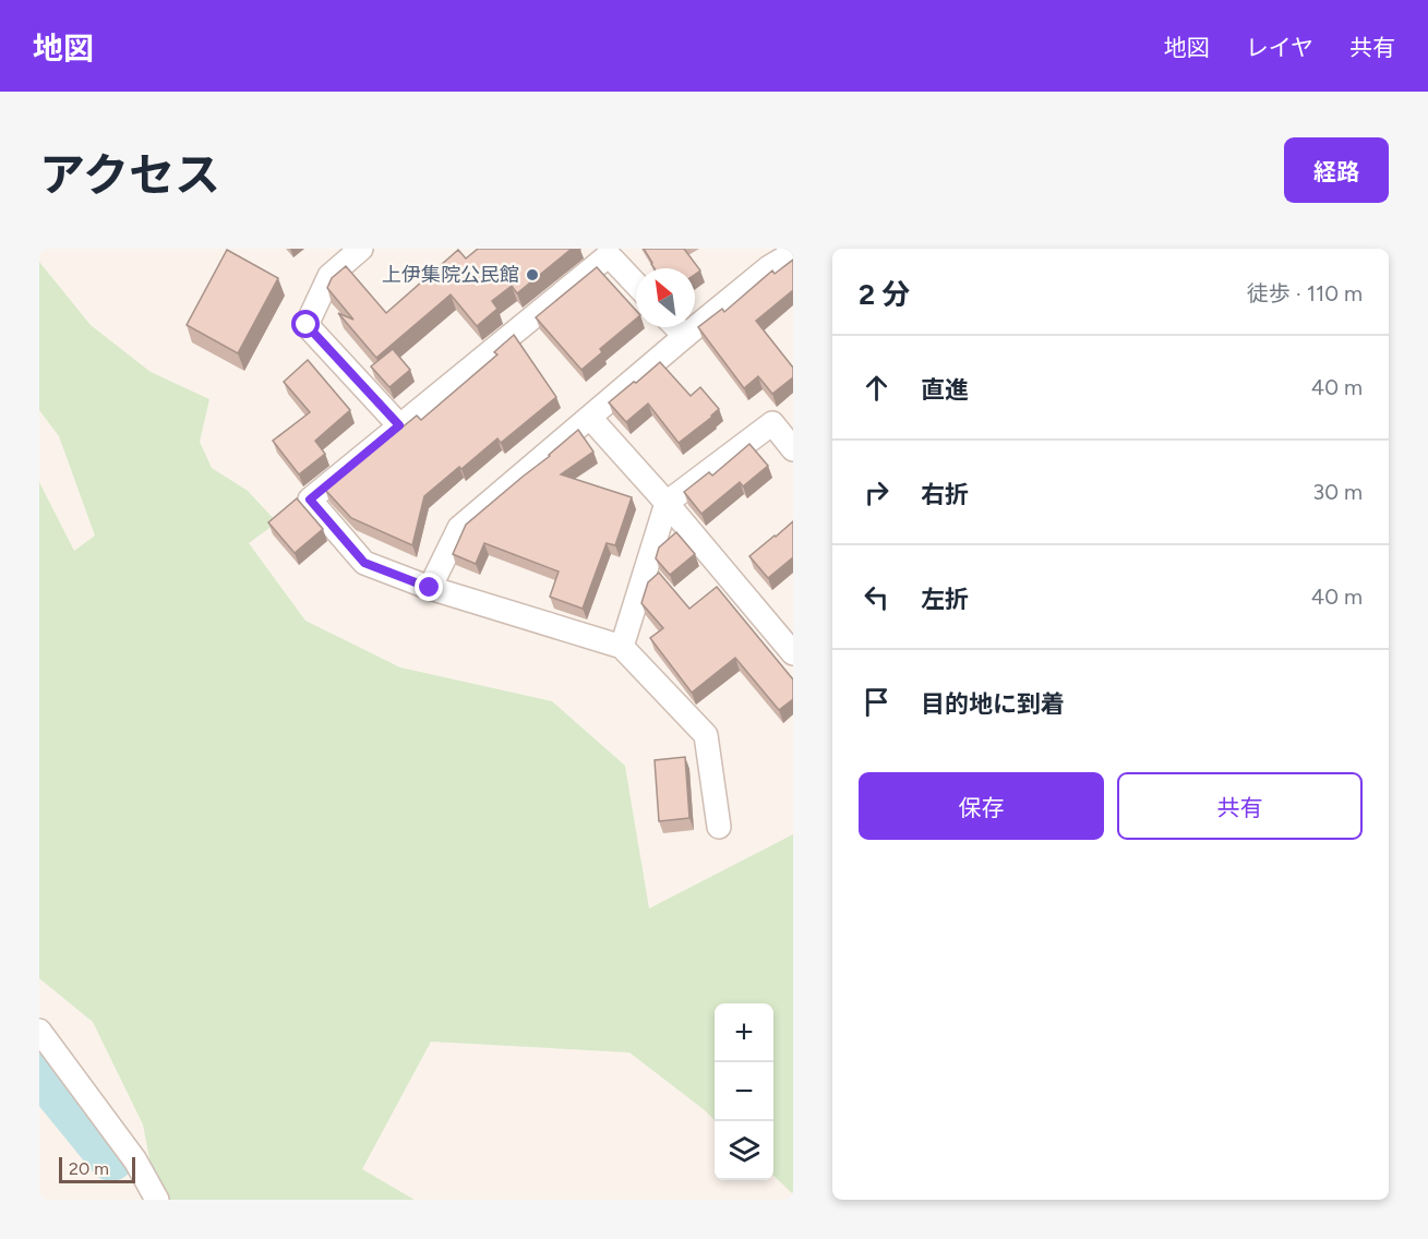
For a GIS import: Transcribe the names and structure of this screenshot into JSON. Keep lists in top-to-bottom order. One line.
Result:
{"places":["上伊集院公民館"],"scale_bar":"20 m","north":"top left","page":{"header":"地図","nav":["地図","レイヤ","共有"],"title":"アクセス","buttons":["経路",["保存","共有"]],"heading":["2 分","徒歩 · 110 m"],"list":[["直進","40 m"],["右折","30 m"],["左折","40 m"],"目的地に到着"],"map_buttons":["+","−"],"scale":"20 m"}}
